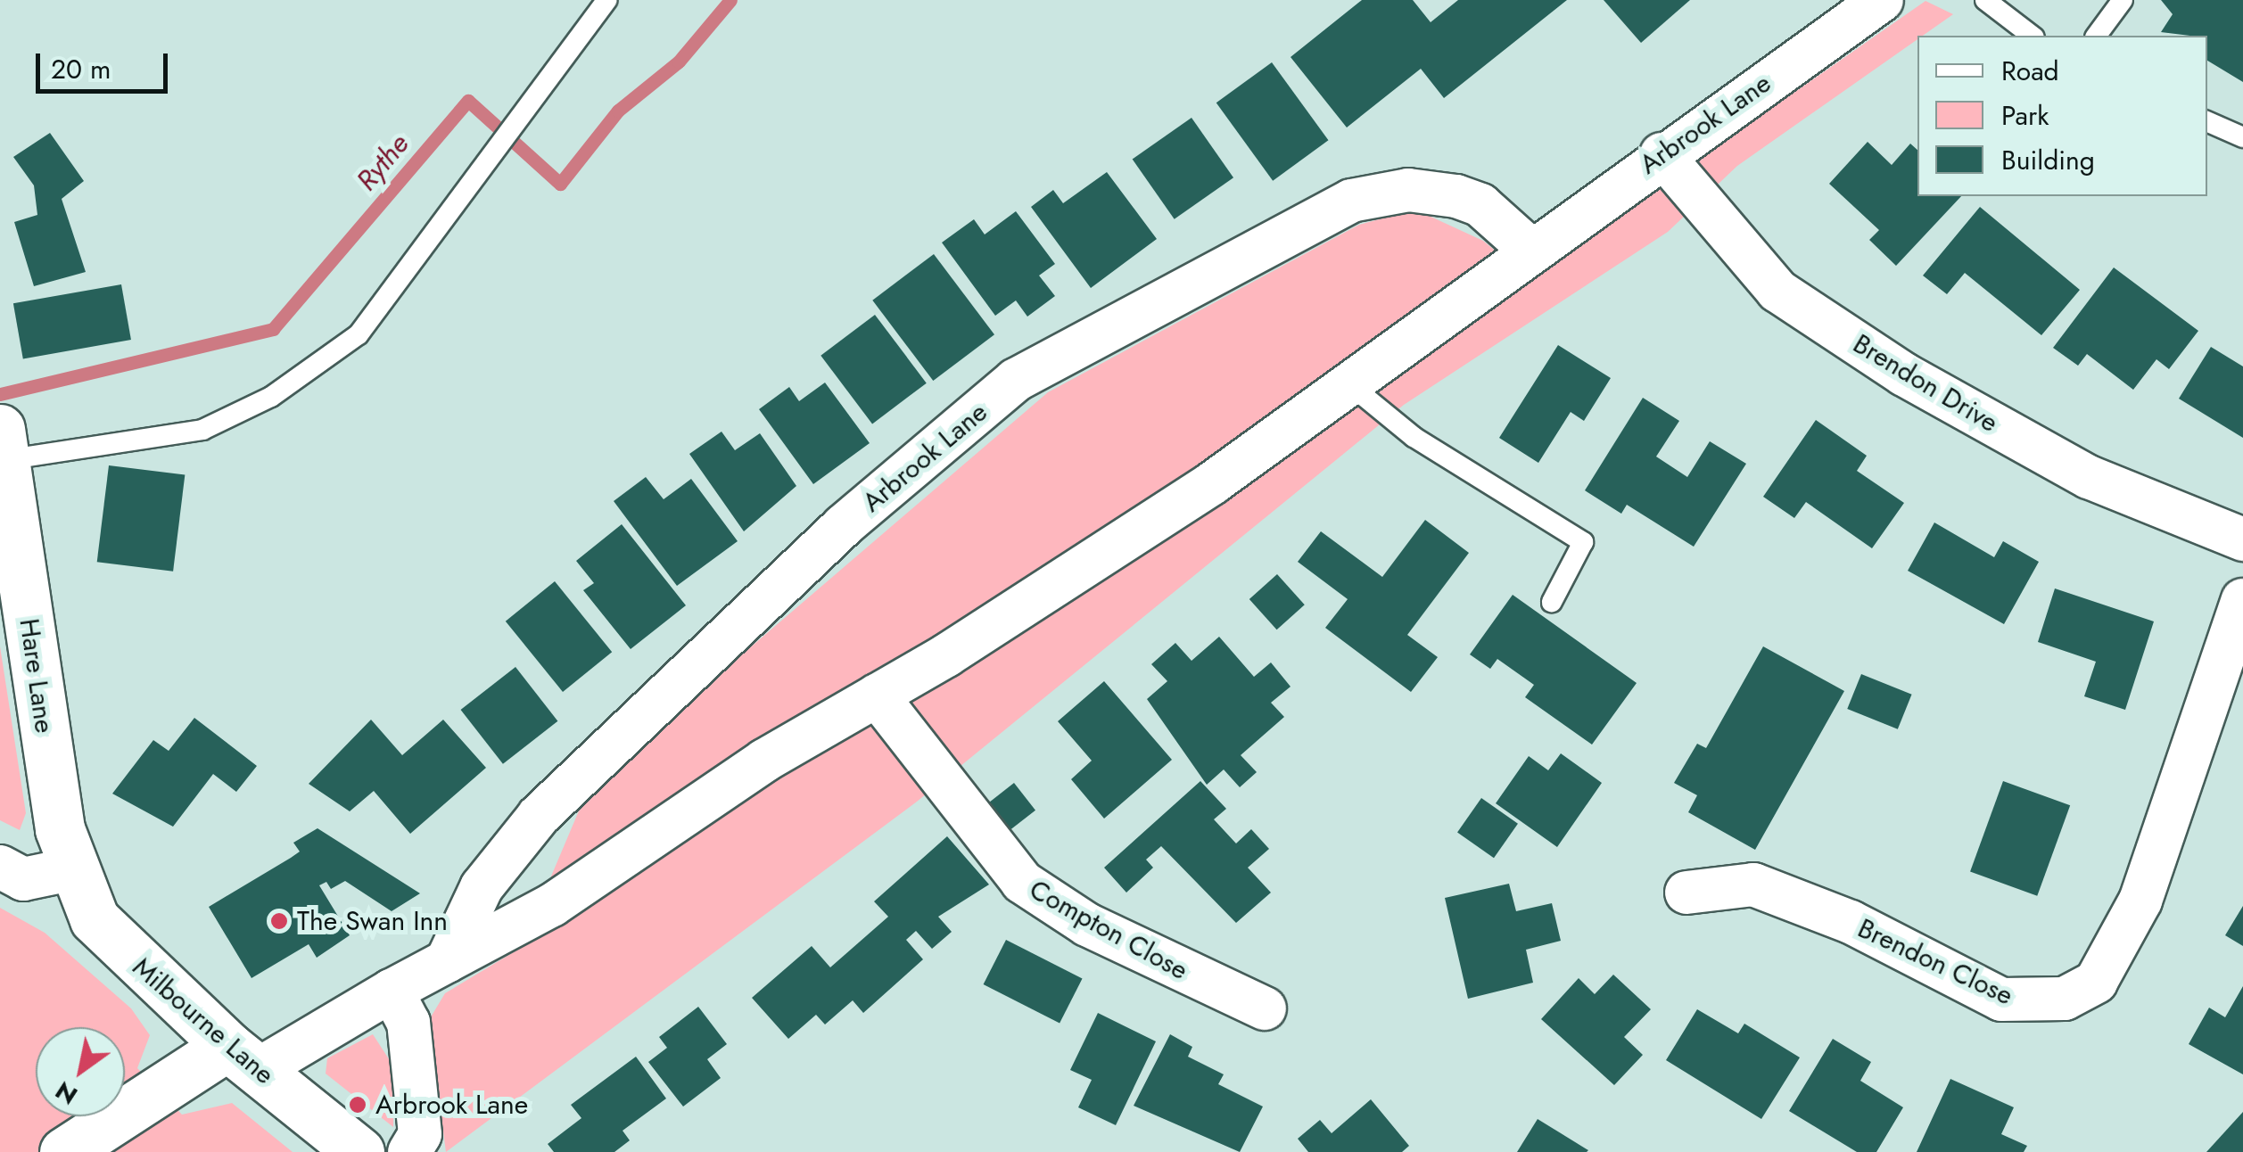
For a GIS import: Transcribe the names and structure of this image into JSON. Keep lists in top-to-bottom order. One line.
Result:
{"streets":{"street":["Arbrook Lane","Brendon Drive","Hare Lane","Compton Close","Brendon Close","Milbourne Lane"]},"crossings":[["Arbrook Lane","Brendon Drive"],["Arbrook Lane","Compton Close"],["Arbrook Lane","Milbourne Lane"],["Hare Lane","Milbourne Lane"]],"water":["Rythe"],"places":["The Swan Inn","Arbrook Lane"],"legend":["Road","Park","Building"],"scale_bar":"20 m","north":"bottom left"}
